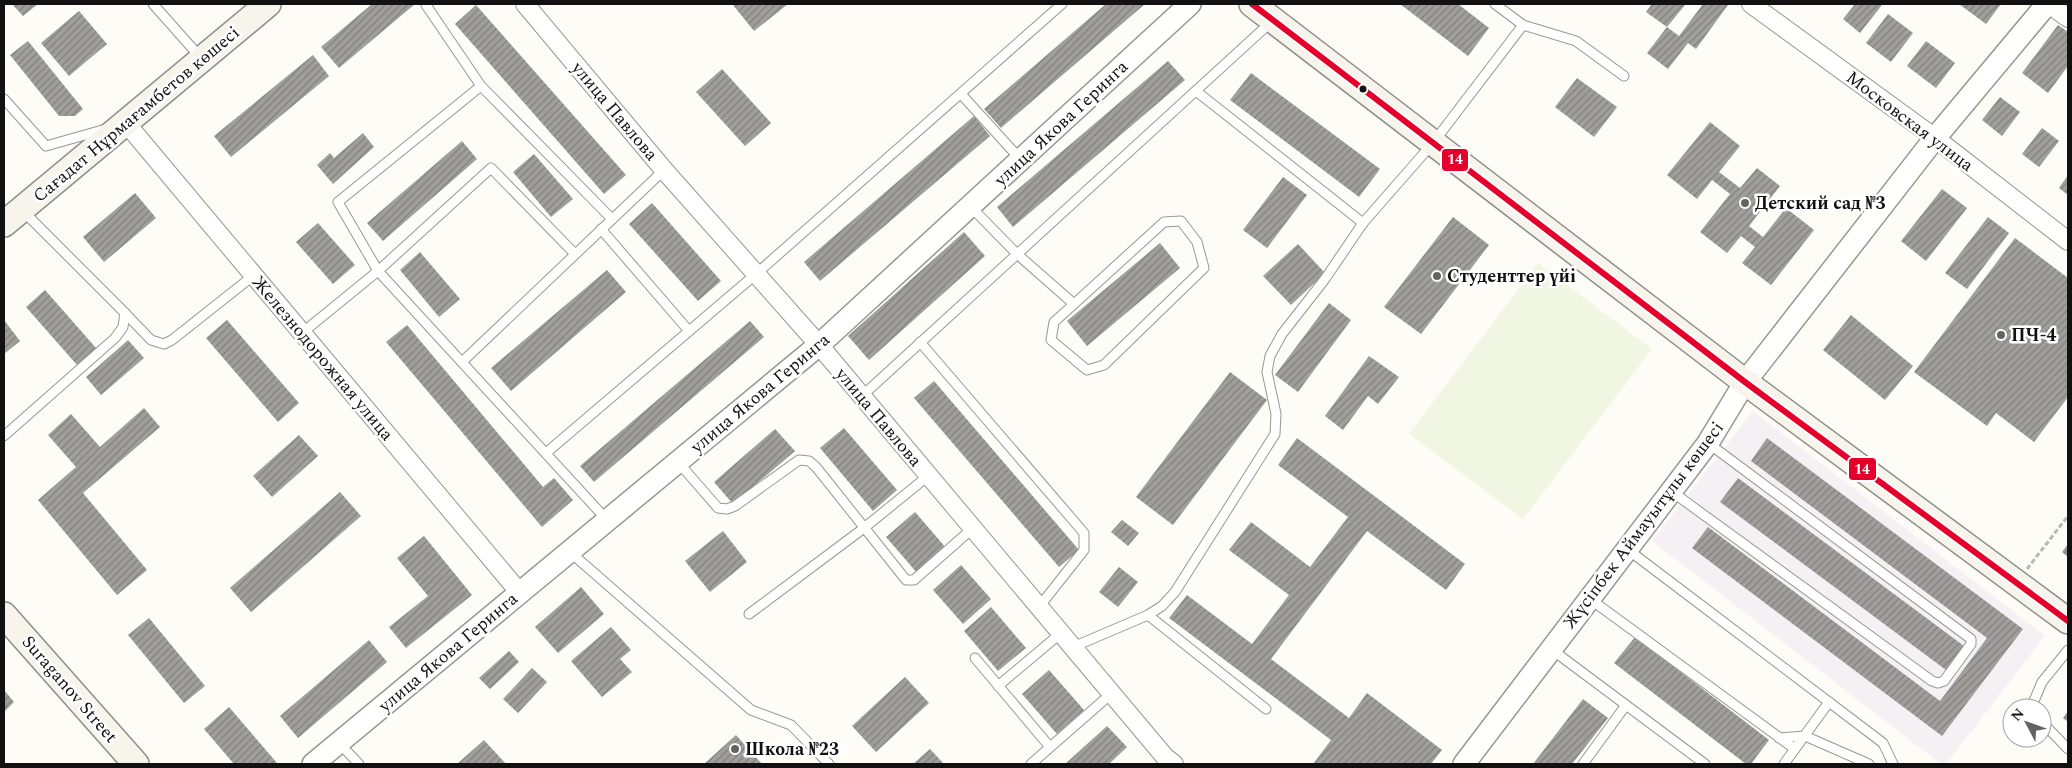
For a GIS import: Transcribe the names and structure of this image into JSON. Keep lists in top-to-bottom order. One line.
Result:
{"streets":{"main road":["Сағадат Нұрмағамбетов көшесі","Suraganov Street"],"street":["улица Павлова","Московская улица","улица Якова Геринга","Железнодорожная улица","Жүсіпбек Аймауытұлы көшесі"]},"crossings":[["улица Павлова","улица Якова Геринга"],["Сағадат Нұрмағамбетов көшесі","Железнодорожная улица"],["Московская улица","Жүсіпбек Аймауытұлы көшесі"],["улица Якова Геринга","Железнодорожная улица"]],"places":["Детский сад №3","Студенттер үйі","ПЧ-4","Школа №23"],"lines":["transit line 14"],"north":"top left"}
